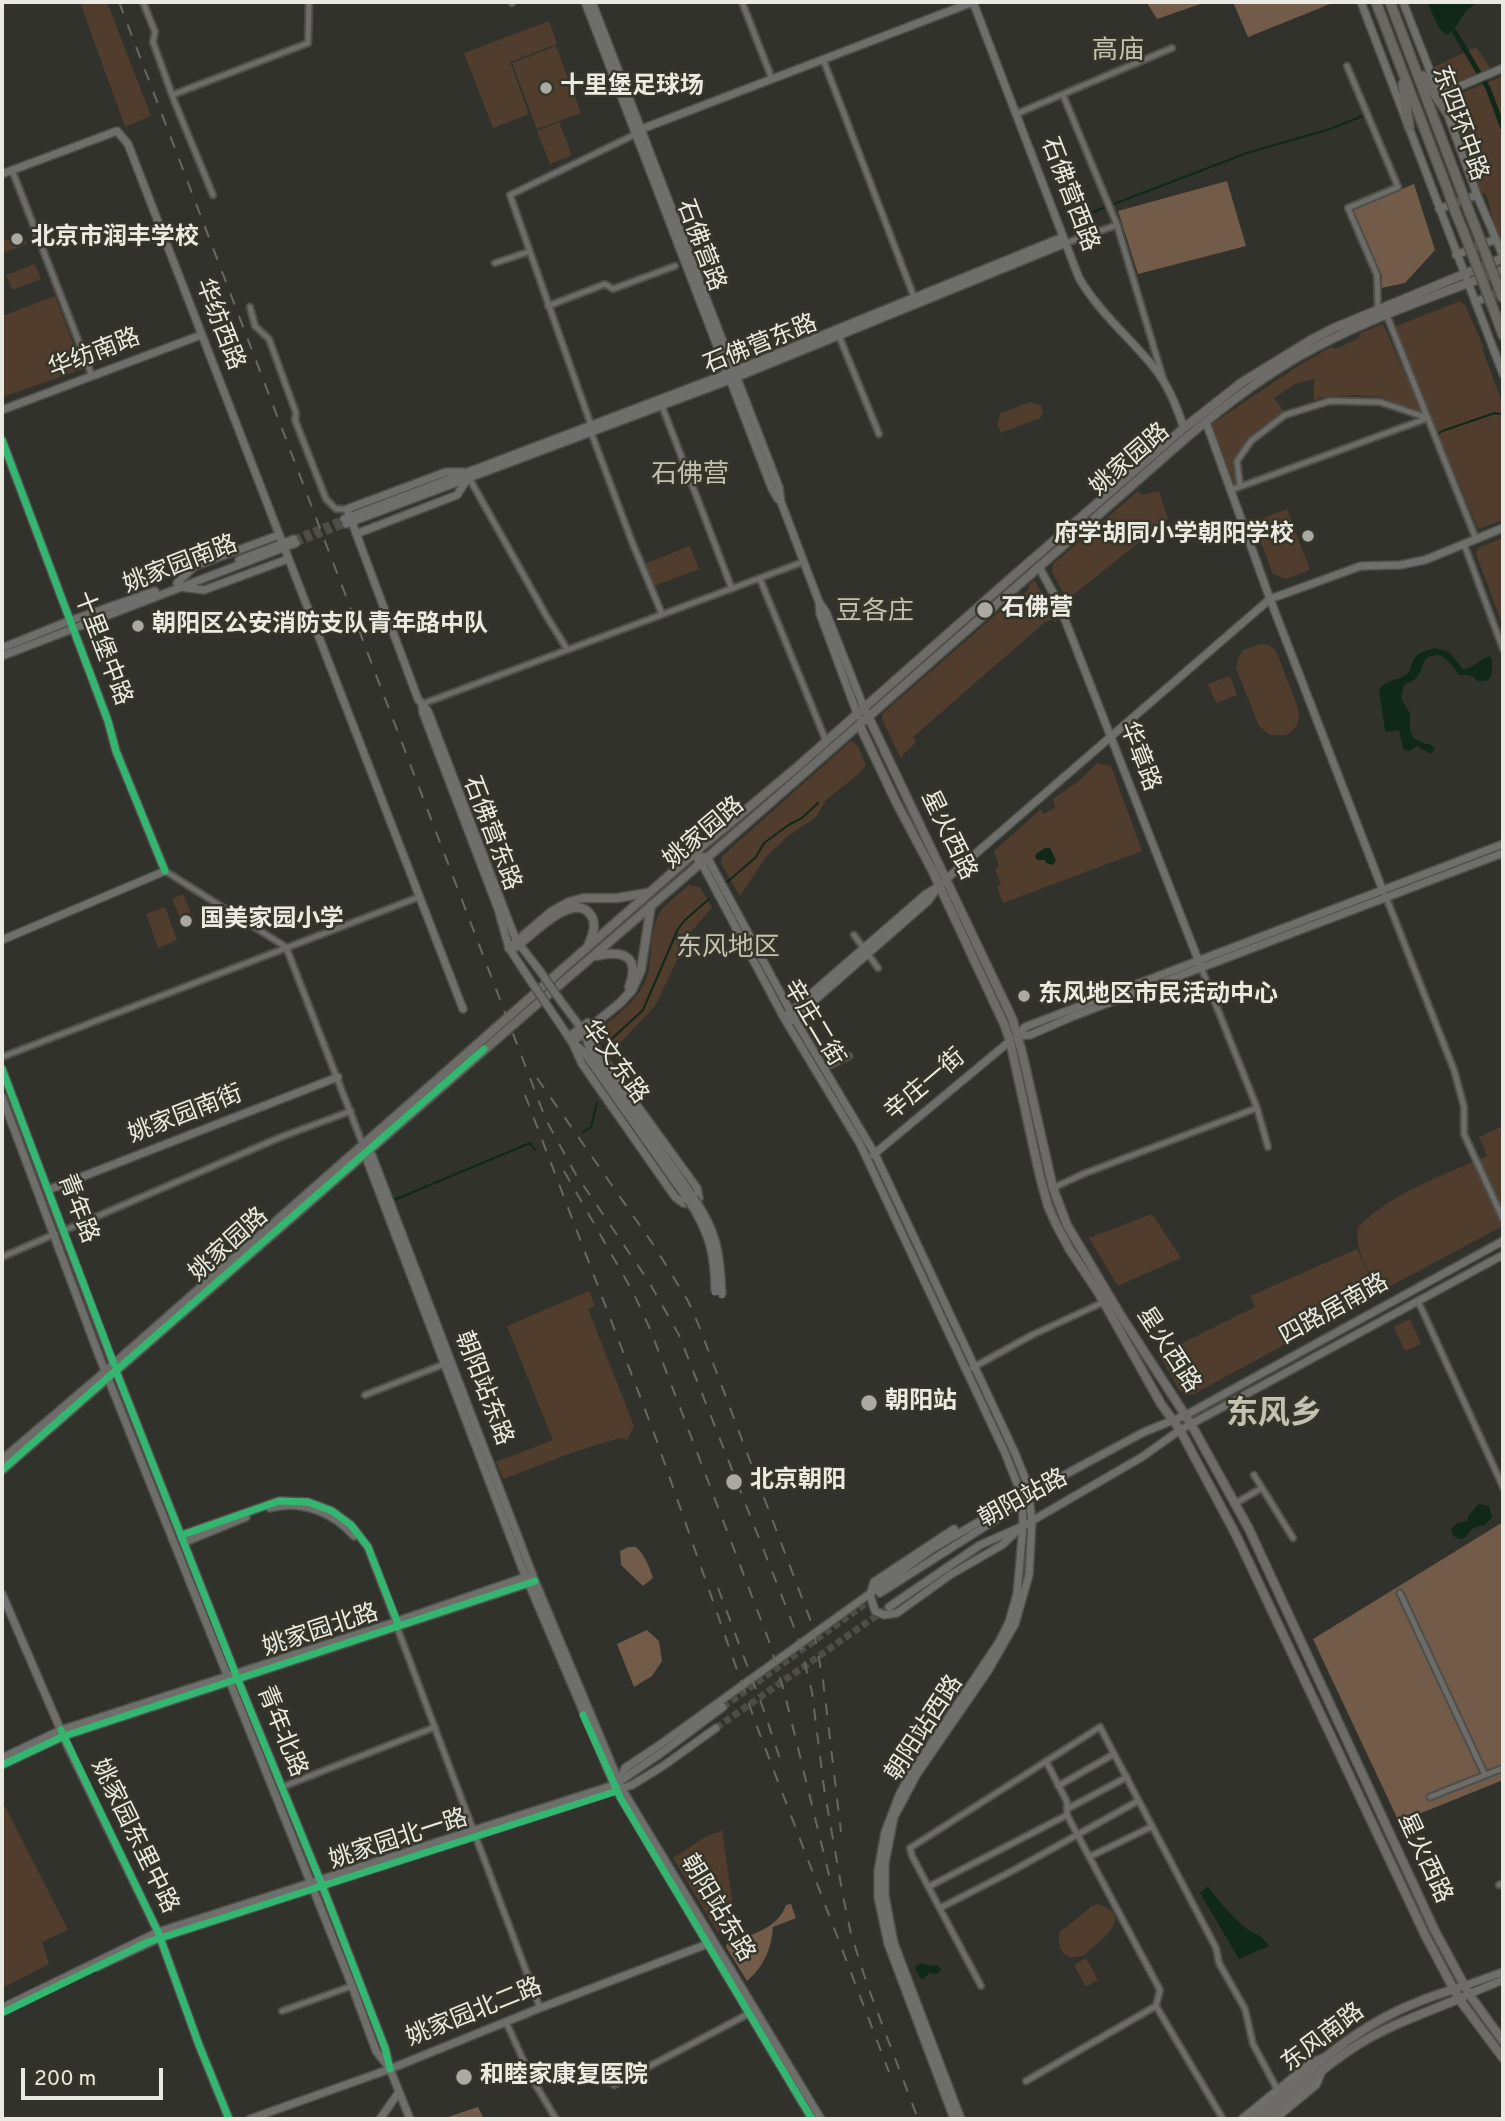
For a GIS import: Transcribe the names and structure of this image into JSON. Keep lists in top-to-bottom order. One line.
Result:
{"streets":{"highway":["东四环中路"],"main road":["姚家园路","星火西路","东风南路"],"street":["石佛营西路","石佛营路","华纺西路","石佛营东路","华纺南路","姚家园南路","十里堡中路","华章路","辛庄二街","华文东路","辛庄一街","姚家园南街","青年路","四路居南路","朝阳站东路","朝阳站路","姚家园北路","朝阳站西路","青年北路","姚家园东里中路","姚家园北一路","姚家园北二路"]},"crossings":[["东四环中路","姚家园路"],["石佛营西路","石佛营路"],["石佛营西路","石佛营东路"],["石佛营西路","姚家园路"],["石佛营路","石佛营东路"],["石佛营路","姚家园路"],["石佛营路","星火西路"],["华纺西路","华纺南路"],["石佛营东路","华文东路"],["姚家园路","华章路"],["姚家园路","星火西路"],["姚家园路","辛庄二街"],["姚家园路","青年路"],["姚家园路","朝阳站东路"],["姚家园路","青年北路"],["姚家园南路","十里堡中路"],["华章路","辛庄一街"],["星火西路","辛庄一街"],["星火西路","四路居南路"],["星火西路","朝阳站路"],["星火西路","东风南路"],["辛庄二街","辛庄一街"],["辛庄二街","朝阳站西路"],["姚家园南街","青年路"],["青年路","青年北路"],["四路居南路","朝阳站路"],["朝阳站东路","姚家园北路"],["朝阳站东路","姚家园北一路"],["朝阳站东路","姚家园北二路"],["朝阳站路","朝阳站西路"],["姚家园北路","青年北路"],["姚家园北路","姚家园东里中路"],["青年北路","姚家园北一路"],["青年北路","姚家园北二路"],["姚家园东里中路","姚家园北一路"]],"districts":["高庙","石佛营","豆各庄","东风地区","东风乡"],"places":["十里堡足球场","北京市润丰学校","府学胡同小学朝阳学校","石佛营","朝阳区公安消防支队青年路中队","国美家园小学","东风地区市民活动中心","朝阳站","北京朝阳","和睦家康复医院"],"scale_bar":"200 m"}
